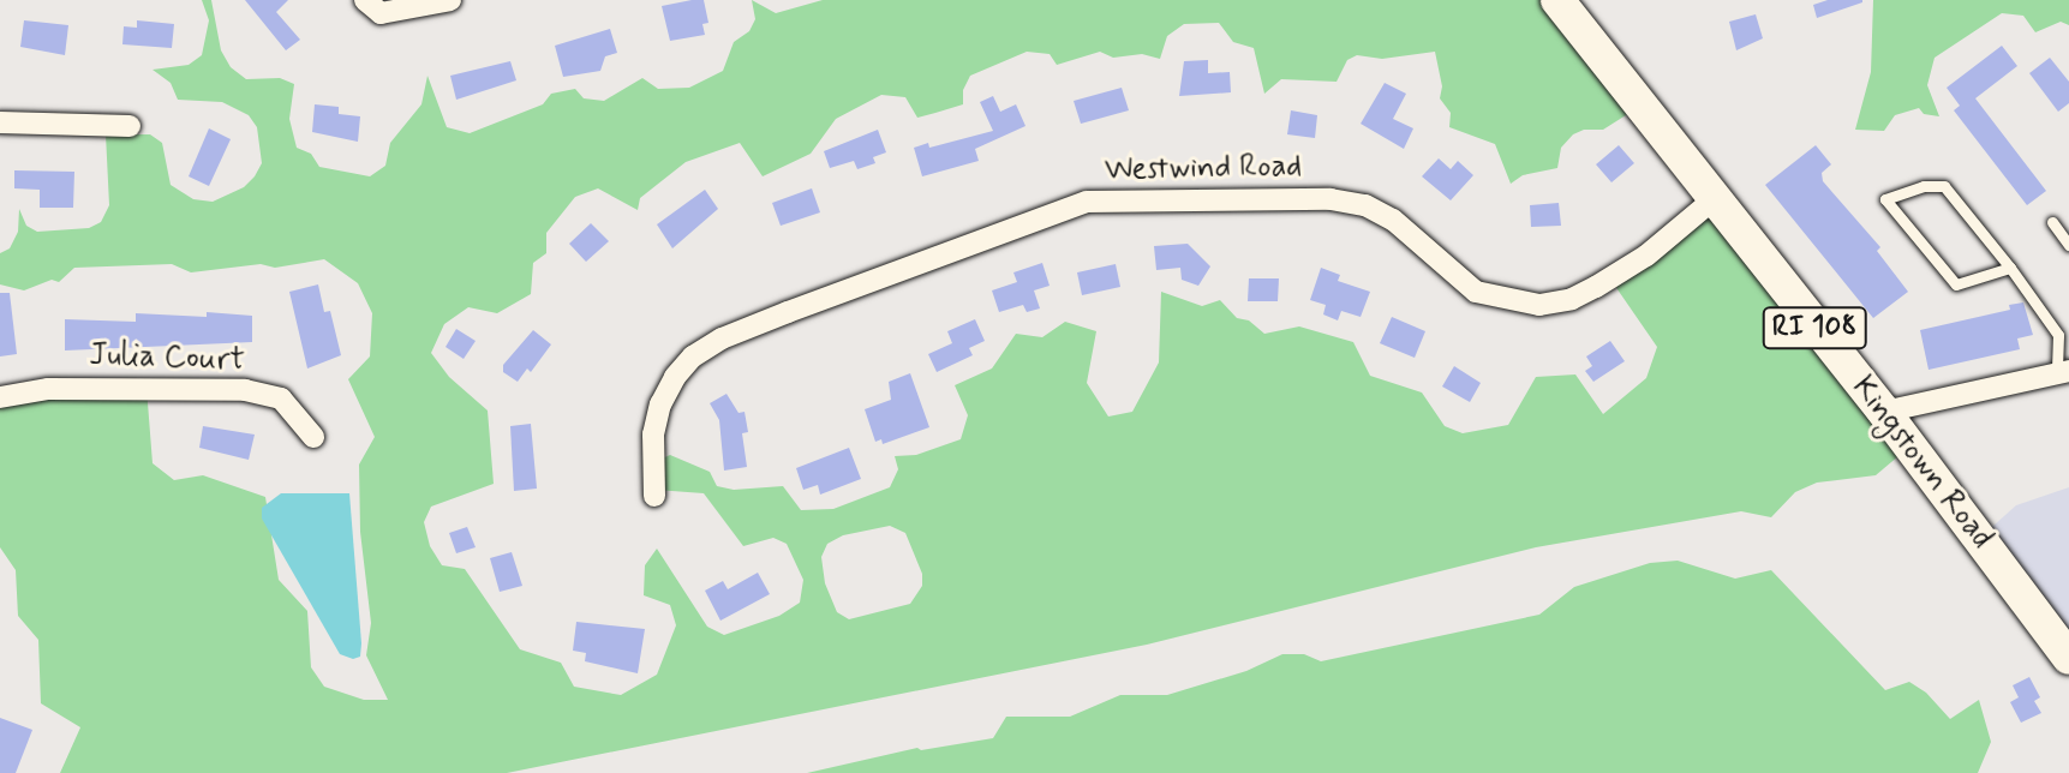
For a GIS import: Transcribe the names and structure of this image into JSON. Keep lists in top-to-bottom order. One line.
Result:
{"streets":{"main road":["RI 108","Kingstown Road"],"street":["Westwind Road","Julia Court"]},"crossings":[["Westwind Road","Kingstown Road"]]}
